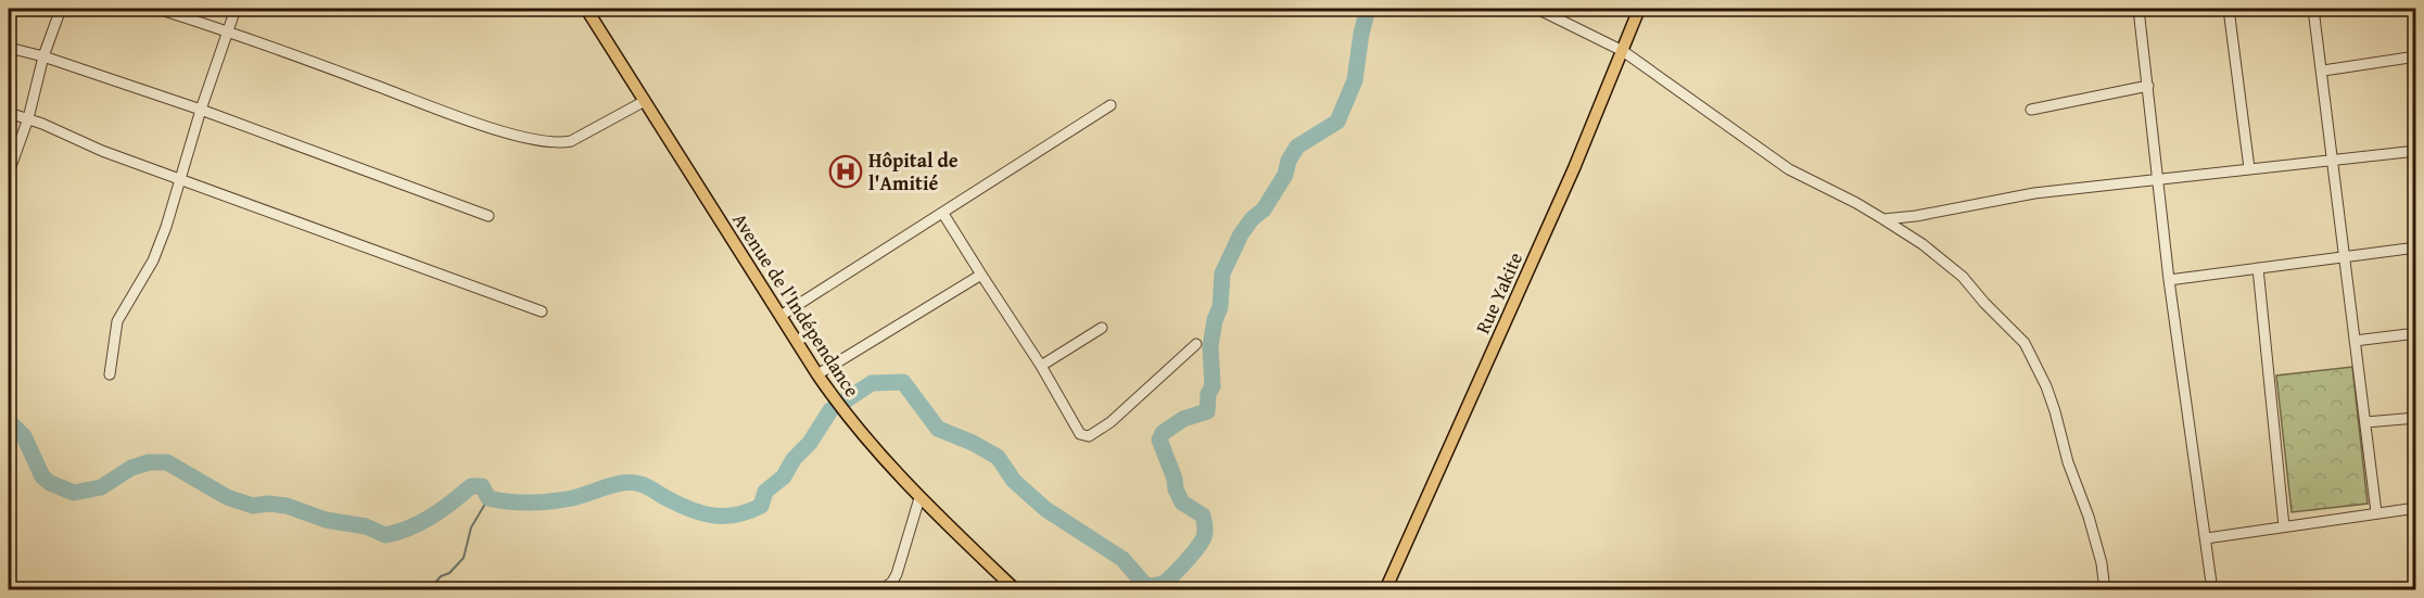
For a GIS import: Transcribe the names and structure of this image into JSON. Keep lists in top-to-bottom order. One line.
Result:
{"streets":{"main road":["Rue Yakite","Avenue de l'Indépendance"]},"places":{"hospital":["Hôpital de l'Amitié"]}}
